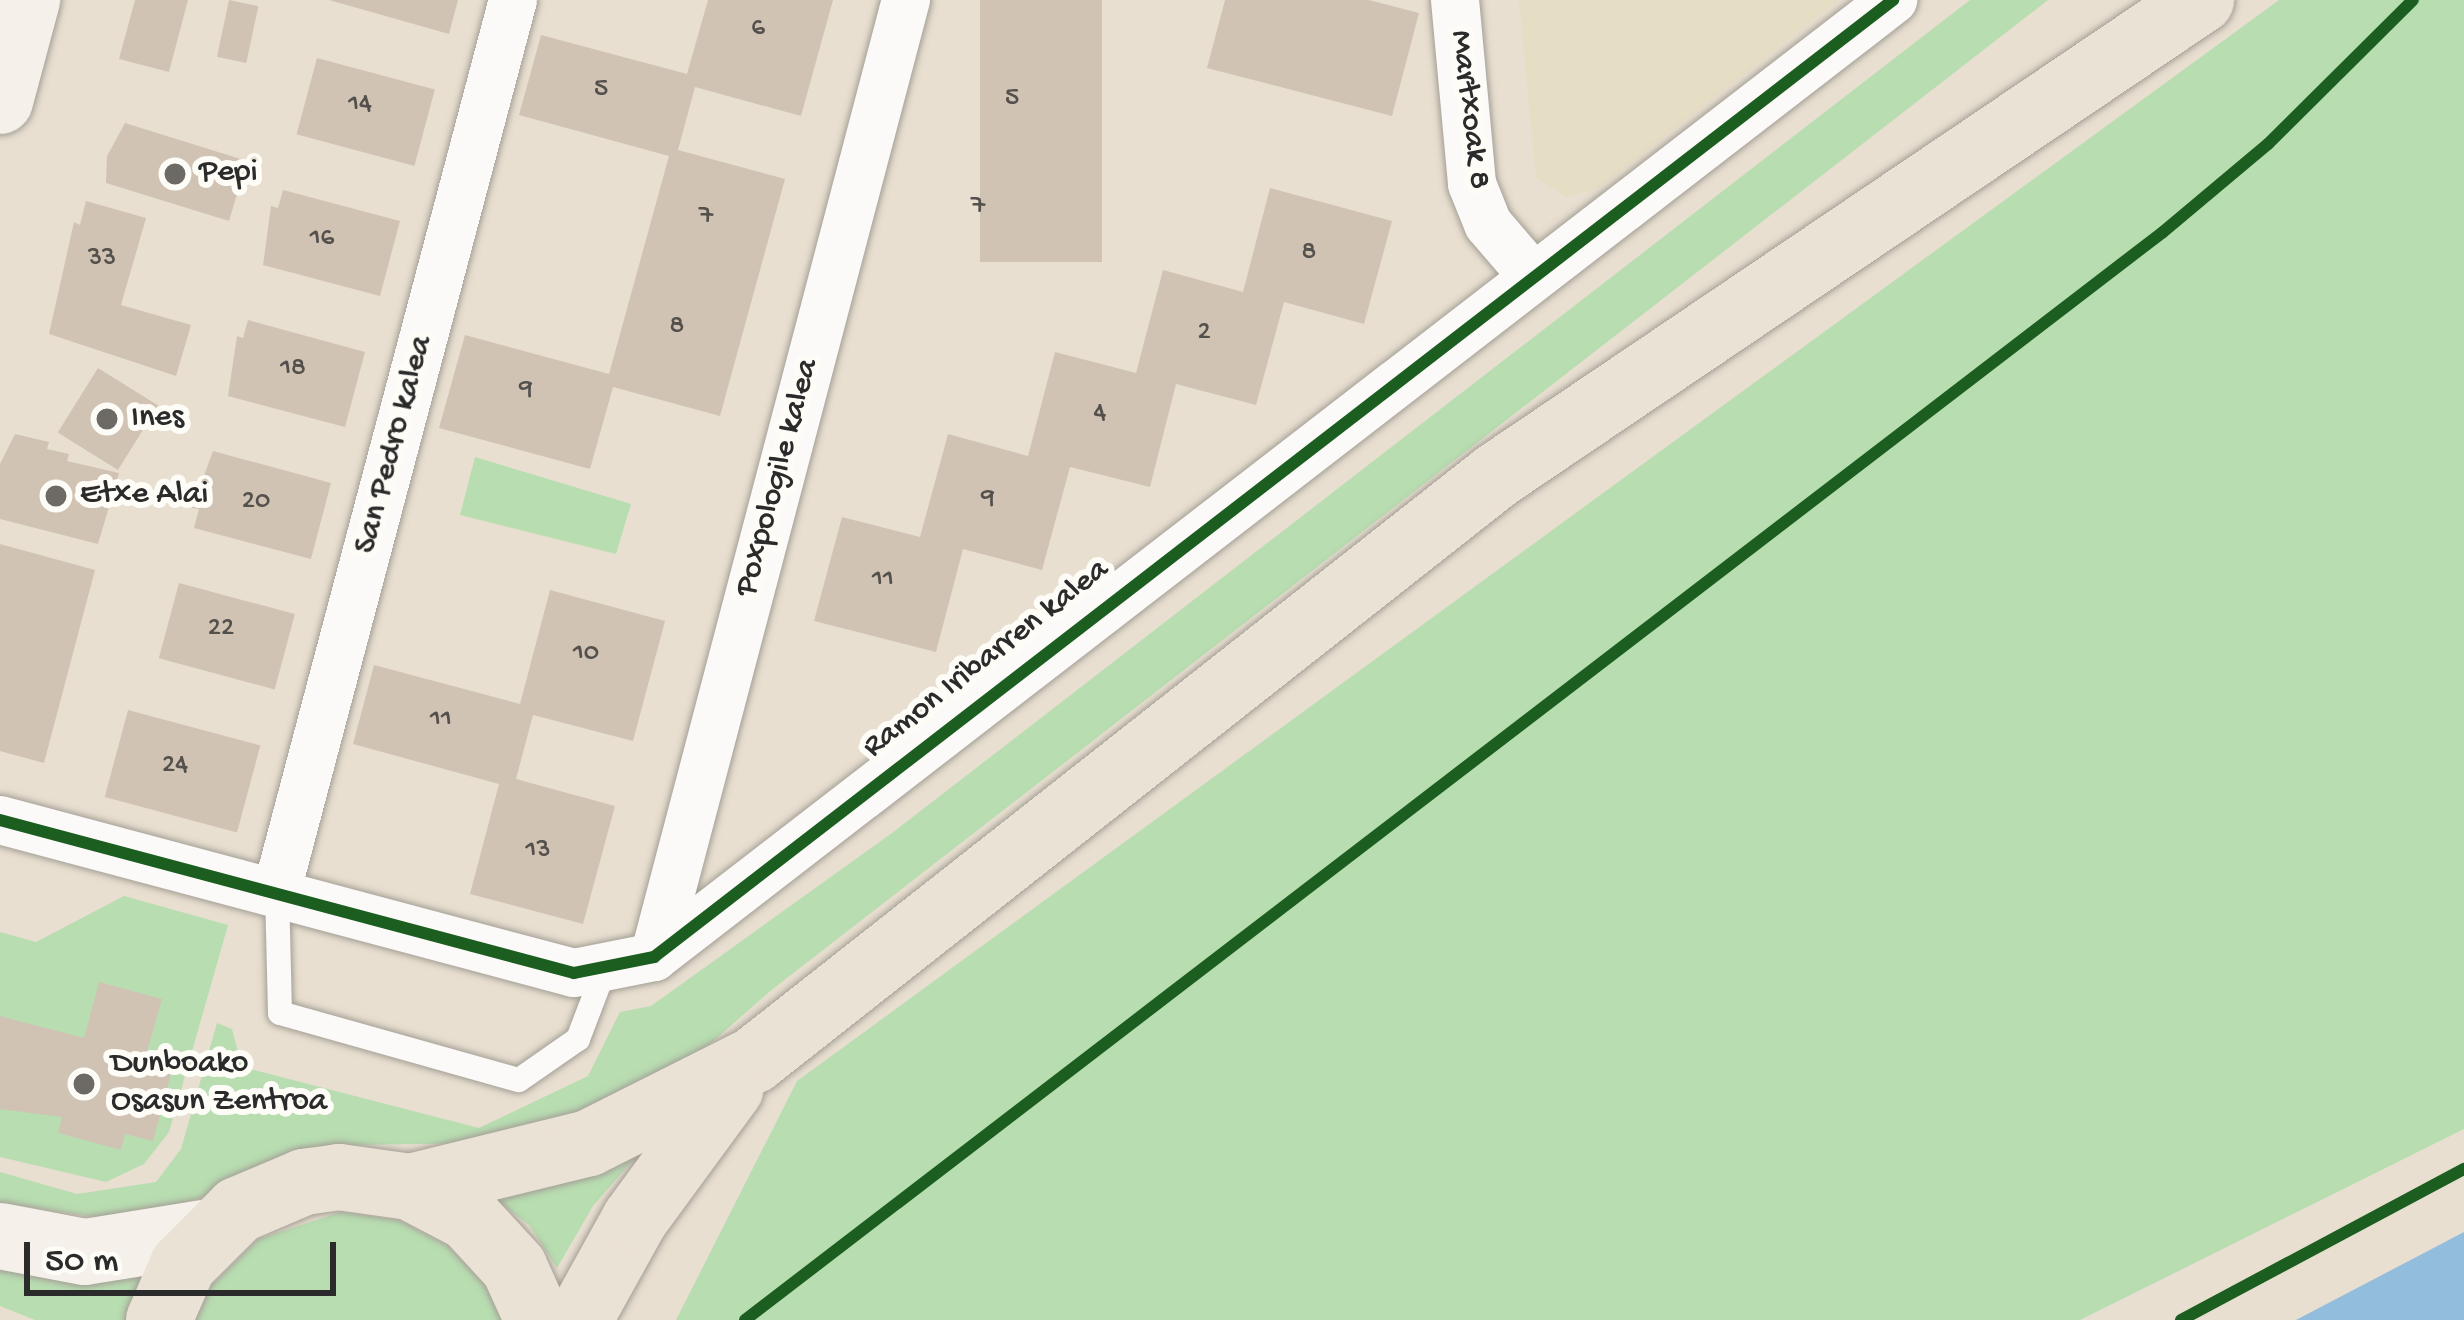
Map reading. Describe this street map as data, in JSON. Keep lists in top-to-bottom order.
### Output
{
  "streets": {
    "street": [
      "Martxoak 8",
      "San Pedro kalea",
      "Poxpologile kalea",
      "Ramon Iribarren kalea"
    ]
  },
  "crossings": [
    ["Martxoak 8", "Ramon Iribarren kalea"],
    ["San Pedro kalea", "Ramon Iribarren kalea"],
    ["Poxpologile kalea", "Ramon Iribarren kalea"]
  ],
  "places": [
    "Pepi",
    "Ines",
    "Etxe Alai",
    "Dunboako Osasun Zentroa"
  ],
  "house_numbers": [
    "6",
    "5",
    "5",
    "14",
    "7",
    "7",
    "16",
    "8",
    "33",
    "8",
    "2",
    "18",
    "9",
    "4",
    "9",
    "20",
    "11",
    "22",
    "10",
    "11",
    "24",
    "13"
  ],
  "scale_bar": "50 m"
}
